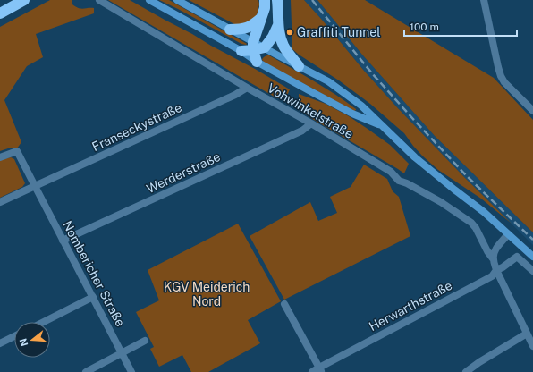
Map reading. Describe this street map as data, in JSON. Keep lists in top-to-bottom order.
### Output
{
  "streets": {
    "main road": ["Vohwinkelstraße"],
    "street": [
      "Franseckystraße",
      "Werderstraße",
      "Nombericher Straße",
      "Herwarthstraße"
    ]
  },
  "crossings": [
    ["Vohwinkelstraße", "Franseckystraße"],
    ["Vohwinkelstraße", "Werderstraße"],
    ["Vohwinkelstraße", "Herwarthstraße"],
    ["Franseckystraße", "Nombericher Straße"],
    ["Werderstraße", "Nombericher Straße"]
  ],
  "parks": ["KGV Meiderich Nord"],
  "places": ["Graffiti Tunnel"],
  "scale_bar": "100 m",
  "north": "left"
}
